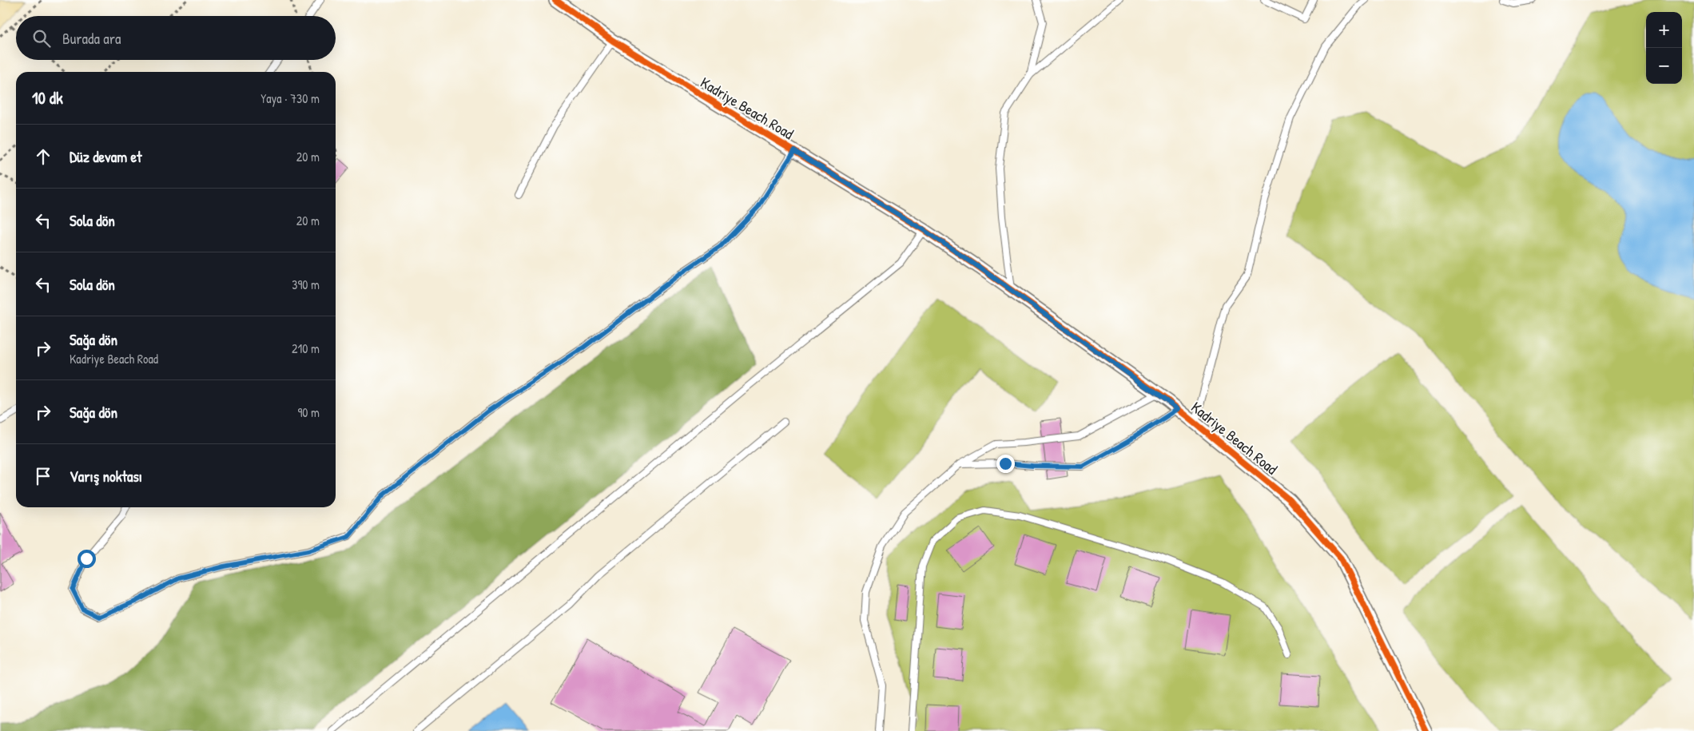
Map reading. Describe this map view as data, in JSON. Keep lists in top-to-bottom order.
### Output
{
  "streets": {
    "street": ["Kadriye Beach Road"]
  },
  "page": {
    "map_buttons": ["+", "−"],
    "search": "Burada ara",
    "heading": ["10 dk", "Yaya · 730 m"],
    "list": [
      ["Düz devam et", "20 m"],
      ["Sola dön", "20 m"],
      ["Sola dön", "390 m"],
      ["Sağa dön", "Kadriye Beach Road", "210 m"],
      ["Sağa dön", "90 m"],
      "Varış noktası"
    ]
  }
}
